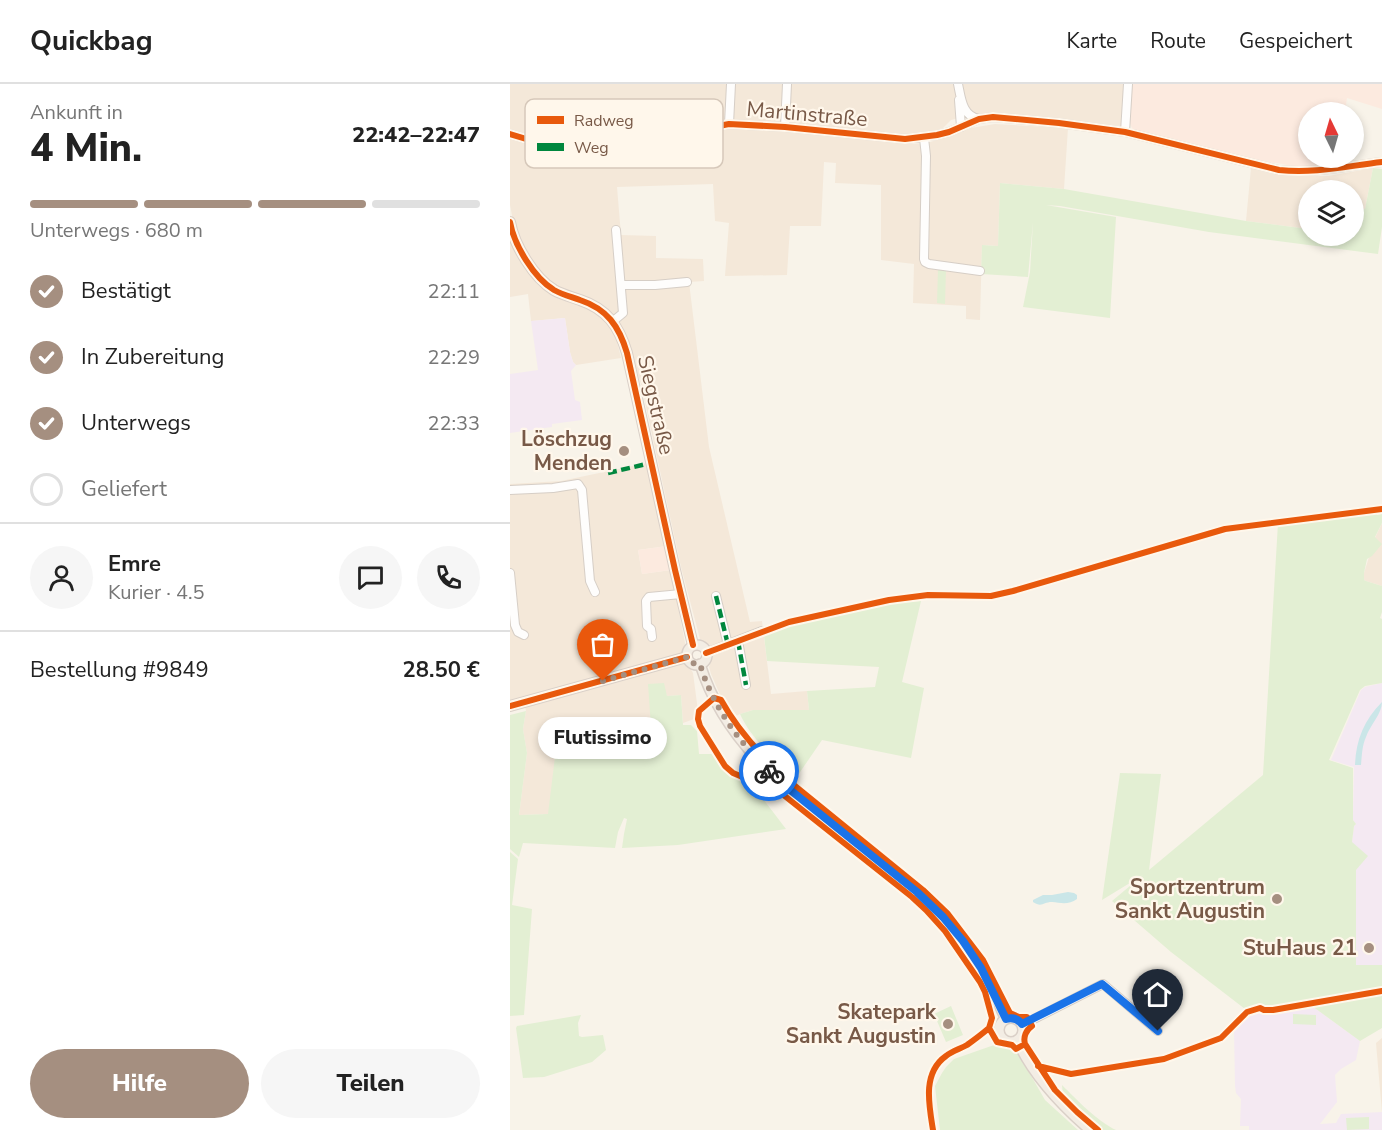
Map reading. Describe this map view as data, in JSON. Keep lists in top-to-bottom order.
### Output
{
  "streets": {
    "main road": ["Siegstraße"],
    "street": ["Martinstraße"]
  },
  "places": [
    "Löschzug Menden",
    "Flutissimo",
    "Sportzentrum Sankt Augustin",
    "StuHaus 21",
    "Skatepark Sankt Augustin"
  ],
  "legend": ["Radweg", "Weg"],
  "north": "top",
  "page": {
    "header": "Quickbag",
    "nav": ["Karte", "Route", "Gespeichert"],
    "heading": ["4 Min.", "Ankunft in", "22:42–22:47"],
    "panel": [
      "Emre",
      "Kurier · 4.5",
      "Bestellung #9849",
      "28.50 €"
    ],
    "bar": "Unterwegs · 680 m",
    "list": [
      ["Bestätigt", "22:11"],
      ["In Zubereitung", "22:29"],
      ["Unterwegs", "22:33"],
      "Geliefert"
    ],
    "bubble": "Flutissimo",
    "buttons": ["Hilfe", "Teilen"]
  }
}
